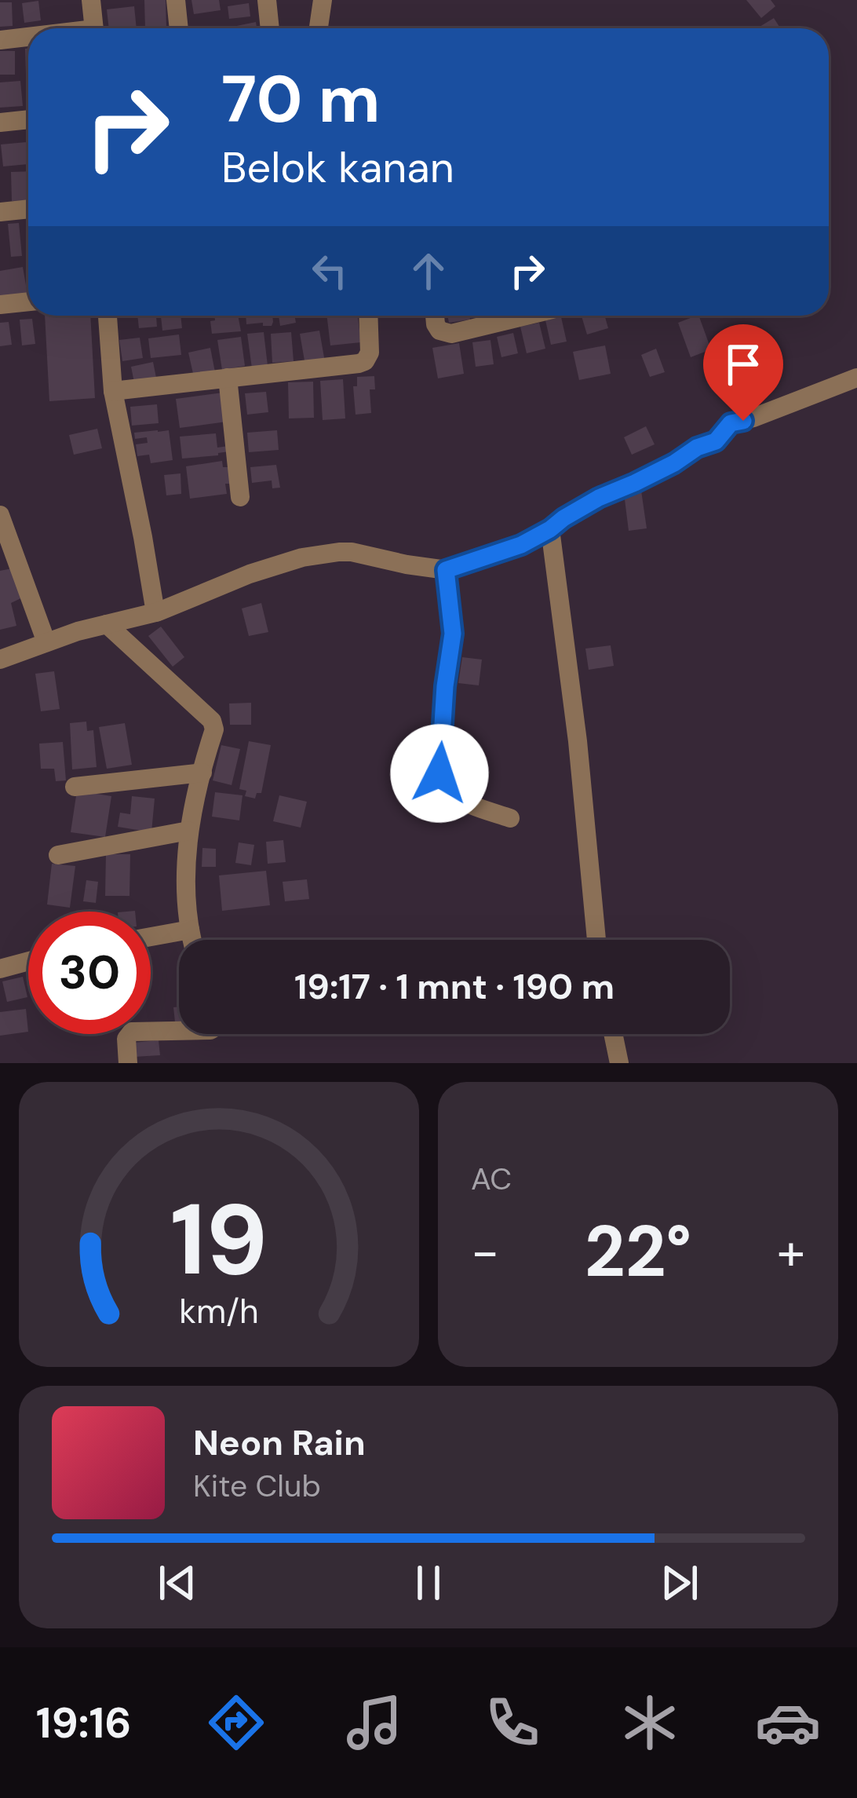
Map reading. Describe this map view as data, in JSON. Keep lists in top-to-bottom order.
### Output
{
  "page": {
    "turn": ["70 m", "Belok kanan"],
    "limit": "30",
    "trip": "19:17 · 1 mnt · 190 m",
    "tile": "AC",
    "heat": ["−", "22°", "+"],
    "song": ["Neon Rain", "Kite Club"],
    "tabs": "19:16",
    "gauge": ["19", "km/h"]
  }
}
